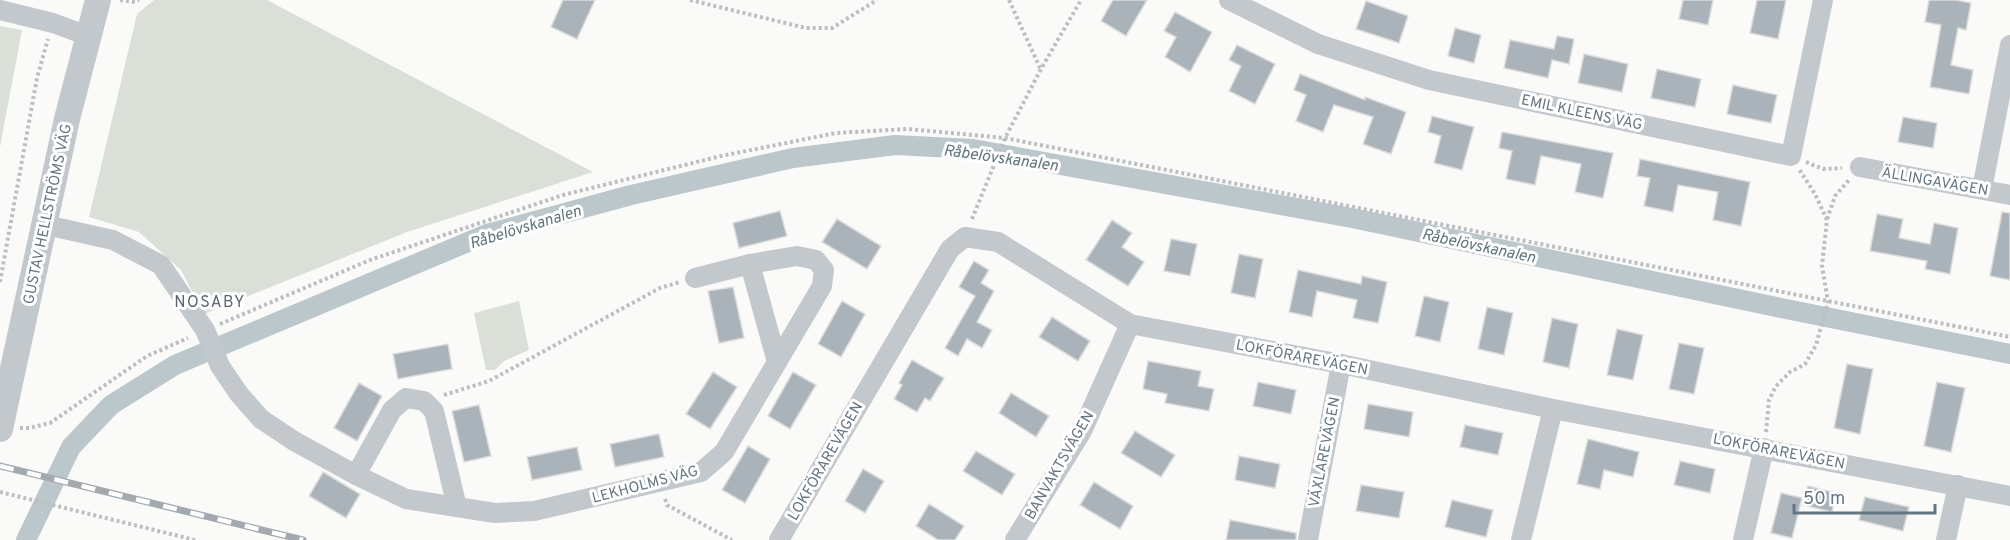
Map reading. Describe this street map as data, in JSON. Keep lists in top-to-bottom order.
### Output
{
  "streets": {
    "street": [
      "EMIL KLEENS VÄG",
      "ÄLLINGAVÄGEN",
      "GUSTAV HELLSTRÖMS VÄG",
      "LOKFÖRAREVÄGEN",
      "VÄXLAREVÄGEN",
      "BANVAKTSVÄGEN",
      "LEKHOLMS VÄG"
    ]
  },
  "crossings": [
    ["GUSTAV HELLSTRÖMS VÄG", "LEKHOLMS VÄG"],
    ["LOKFÖRAREVÄGEN", "VÄXLAREVÄGEN"],
    ["LOKFÖRAREVÄGEN", "BANVAKTSVÄGEN"]
  ],
  "districts": ["NOSABY"],
  "water": ["Råbelövskanalen"],
  "scale_bar": "50 m"
}
